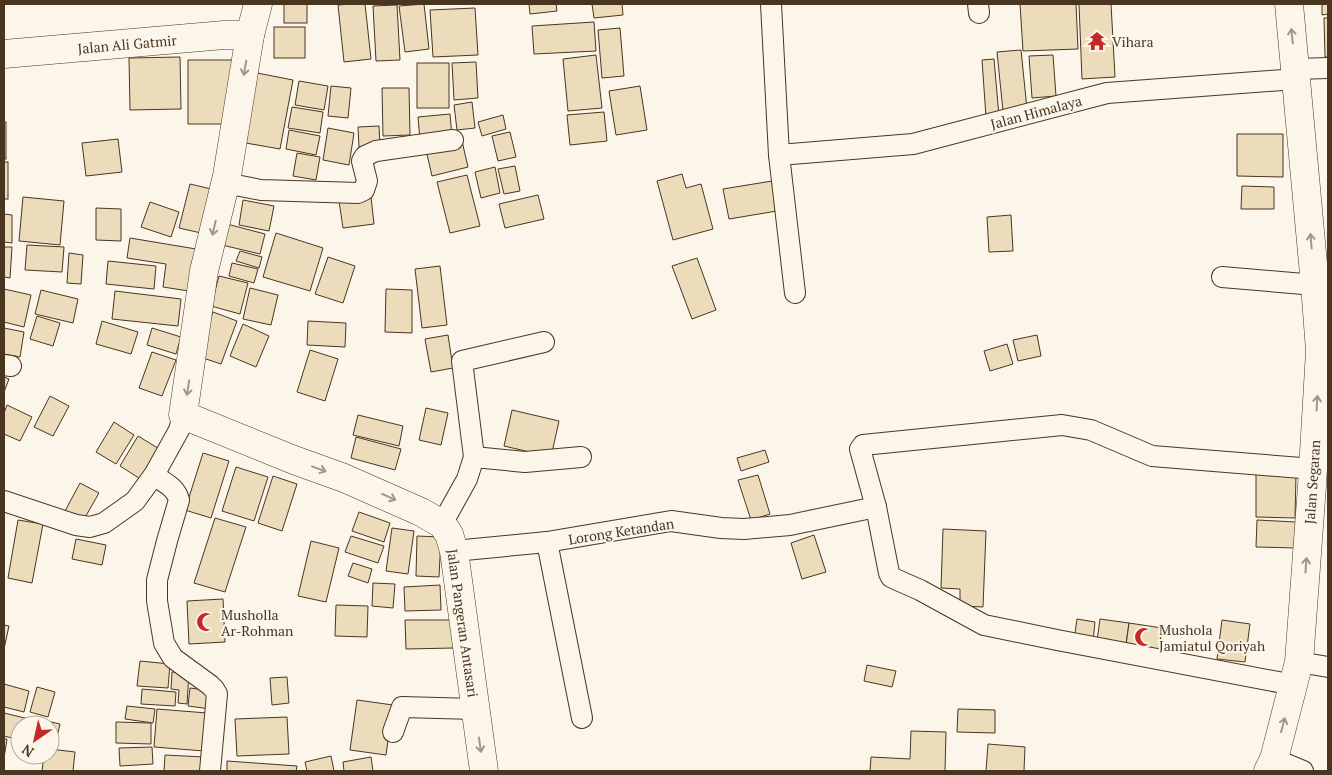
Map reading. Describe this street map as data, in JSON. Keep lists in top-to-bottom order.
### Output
{
  "streets": {
    "street": [
      "Jalan Ali Gatmir",
      "Jalan Himalaya",
      "Jalan Segaran",
      "Lorong Ketandan",
      "Jalan Pangeran Antasari"
    ]
  },
  "crossings": [
    ["Jalan Himalaya", "Jalan Segaran"],
    ["Lorong Ketandan", "Jalan Pangeran Antasari"]
  ],
  "one_way": ["Jalan Segaran"],
  "places": {
    "temple": ["Vihara"],
    "mosque": ["Musholla Ar-Rohman", "Mushola Jamiatul Qoriyah"]
  },
  "north": "bottom left"
}
